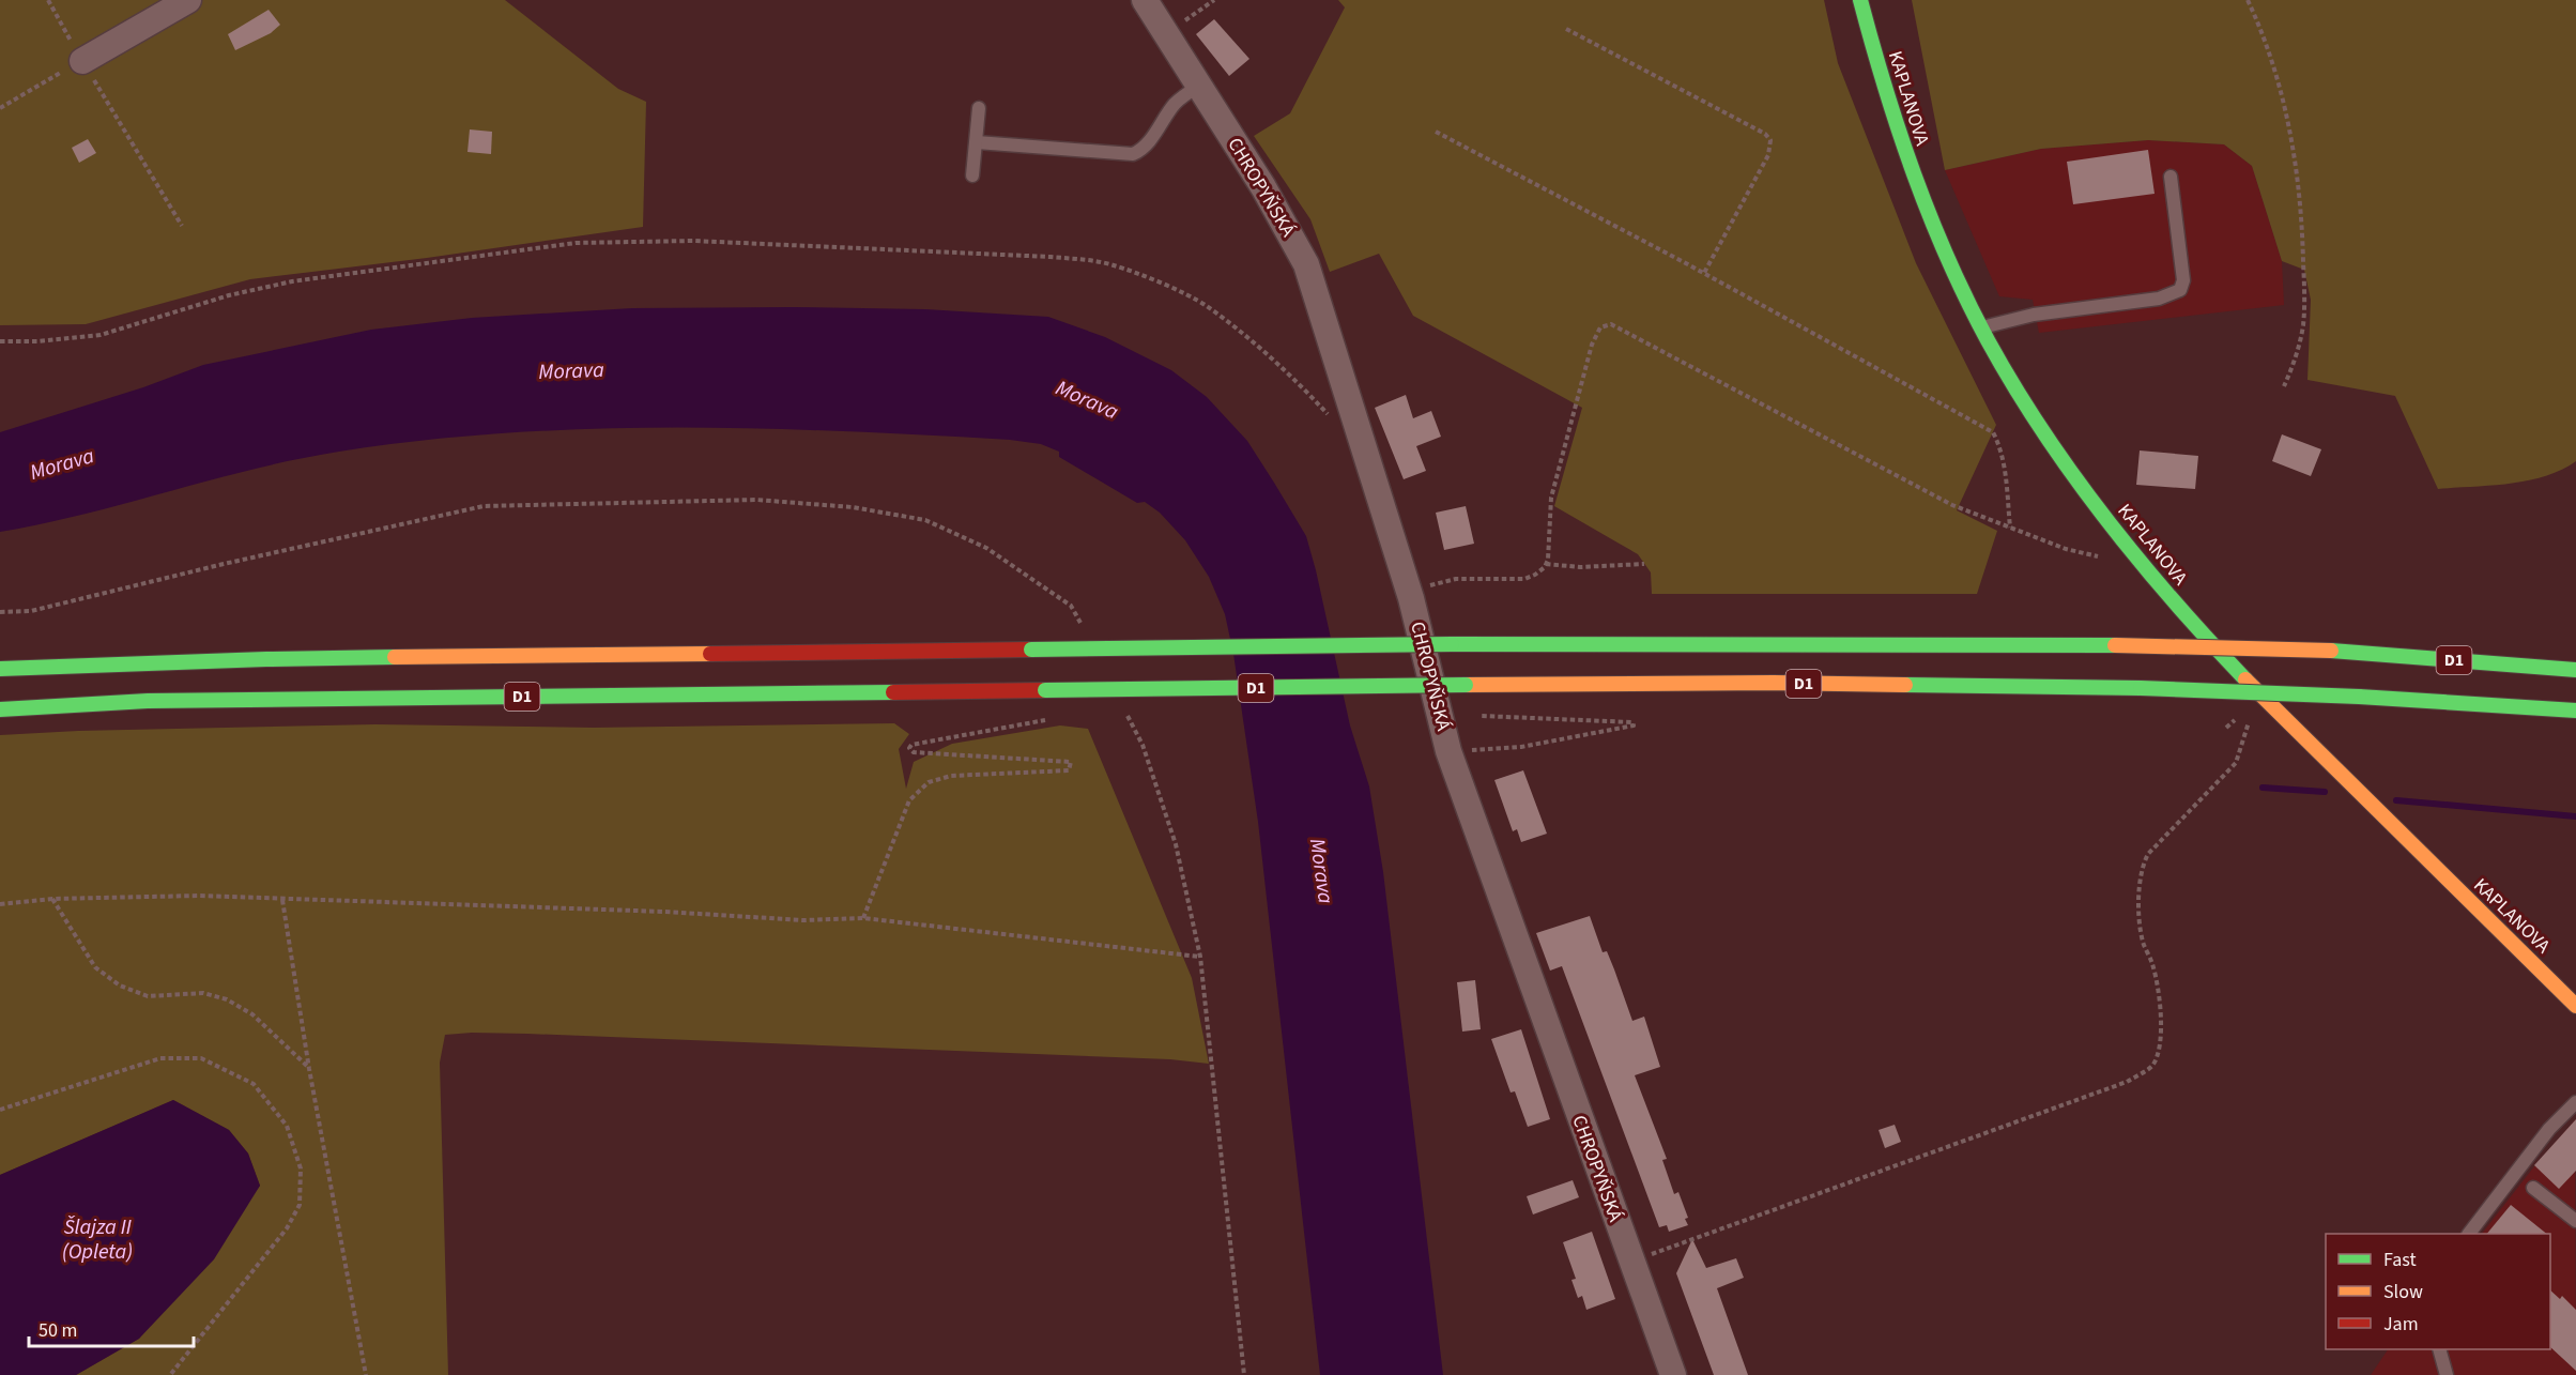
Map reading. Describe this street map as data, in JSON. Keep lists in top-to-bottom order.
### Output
{
  "streets": {
    "main road": ["KAPLANOVA", "D1"],
    "street": ["CHROPYŇSKÁ"]
  },
  "water": ["Morava", "Šlajza II (Opleta)"],
  "legend": ["Fast", "Slow", "Jam"],
  "scale_bar": "50 m"
}
